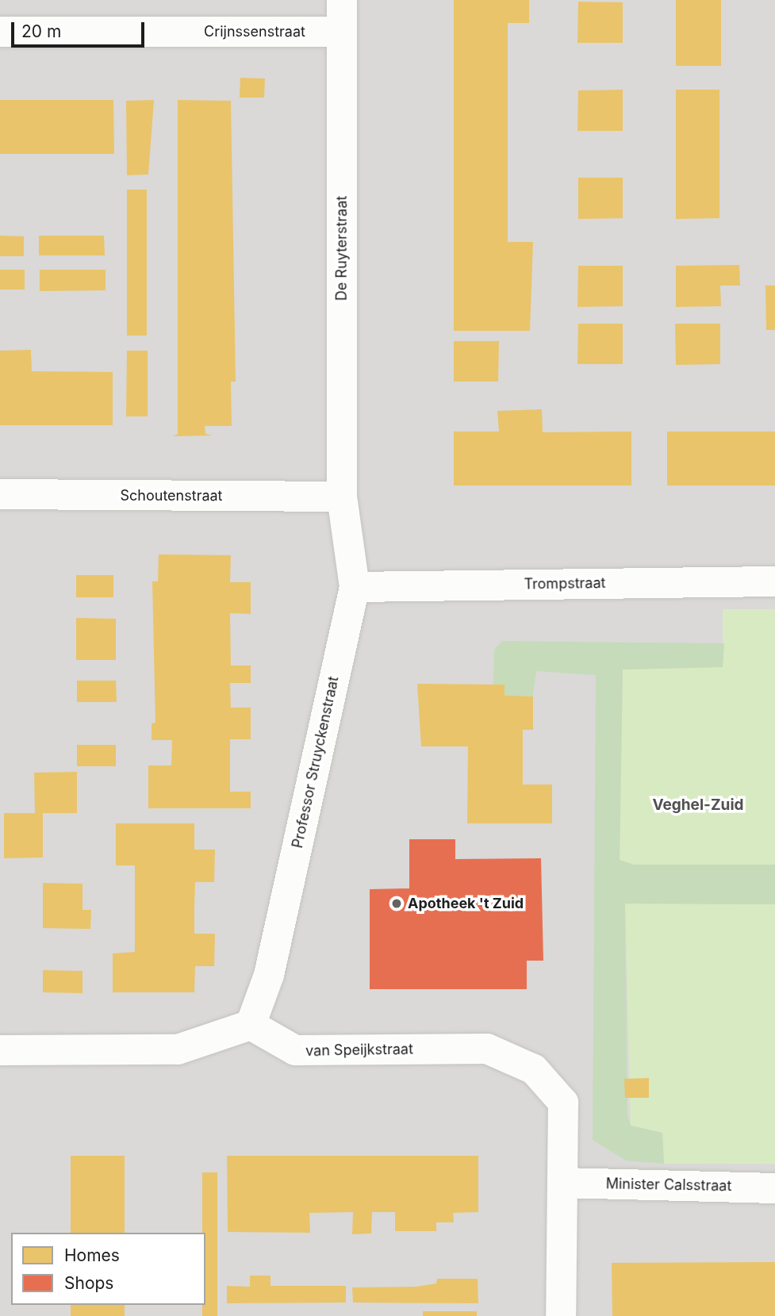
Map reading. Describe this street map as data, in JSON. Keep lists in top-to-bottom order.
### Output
{
  "streets": {
    "street": [
      "Crijnssenstraat",
      "De Ruyterstraat",
      "Schoutenstraat",
      "Trompstraat",
      "Professor Struyckenstraat",
      "van Speijkstraat",
      "Minister Calsstraat"
    ]
  },
  "crossings": [
    ["Crijnssenstraat", "De Ruyterstraat"],
    ["De Ruyterstraat", "Schoutenstraat"],
    ["De Ruyterstraat", "Professor Struyckenstraat"],
    ["Schoutenstraat", "Professor Struyckenstraat"],
    ["Trompstraat", "Professor Struyckenstraat"],
    ["Professor Struyckenstraat", "van Speijkstraat"],
    ["van Speijkstraat", "Minister Calsstraat"]
  ],
  "districts": ["Veghel-Zuid"],
  "places": ["Apotheek 't Zuid"],
  "legend": ["Homes", "Shops"],
  "scale_bar": "20 m"
}
